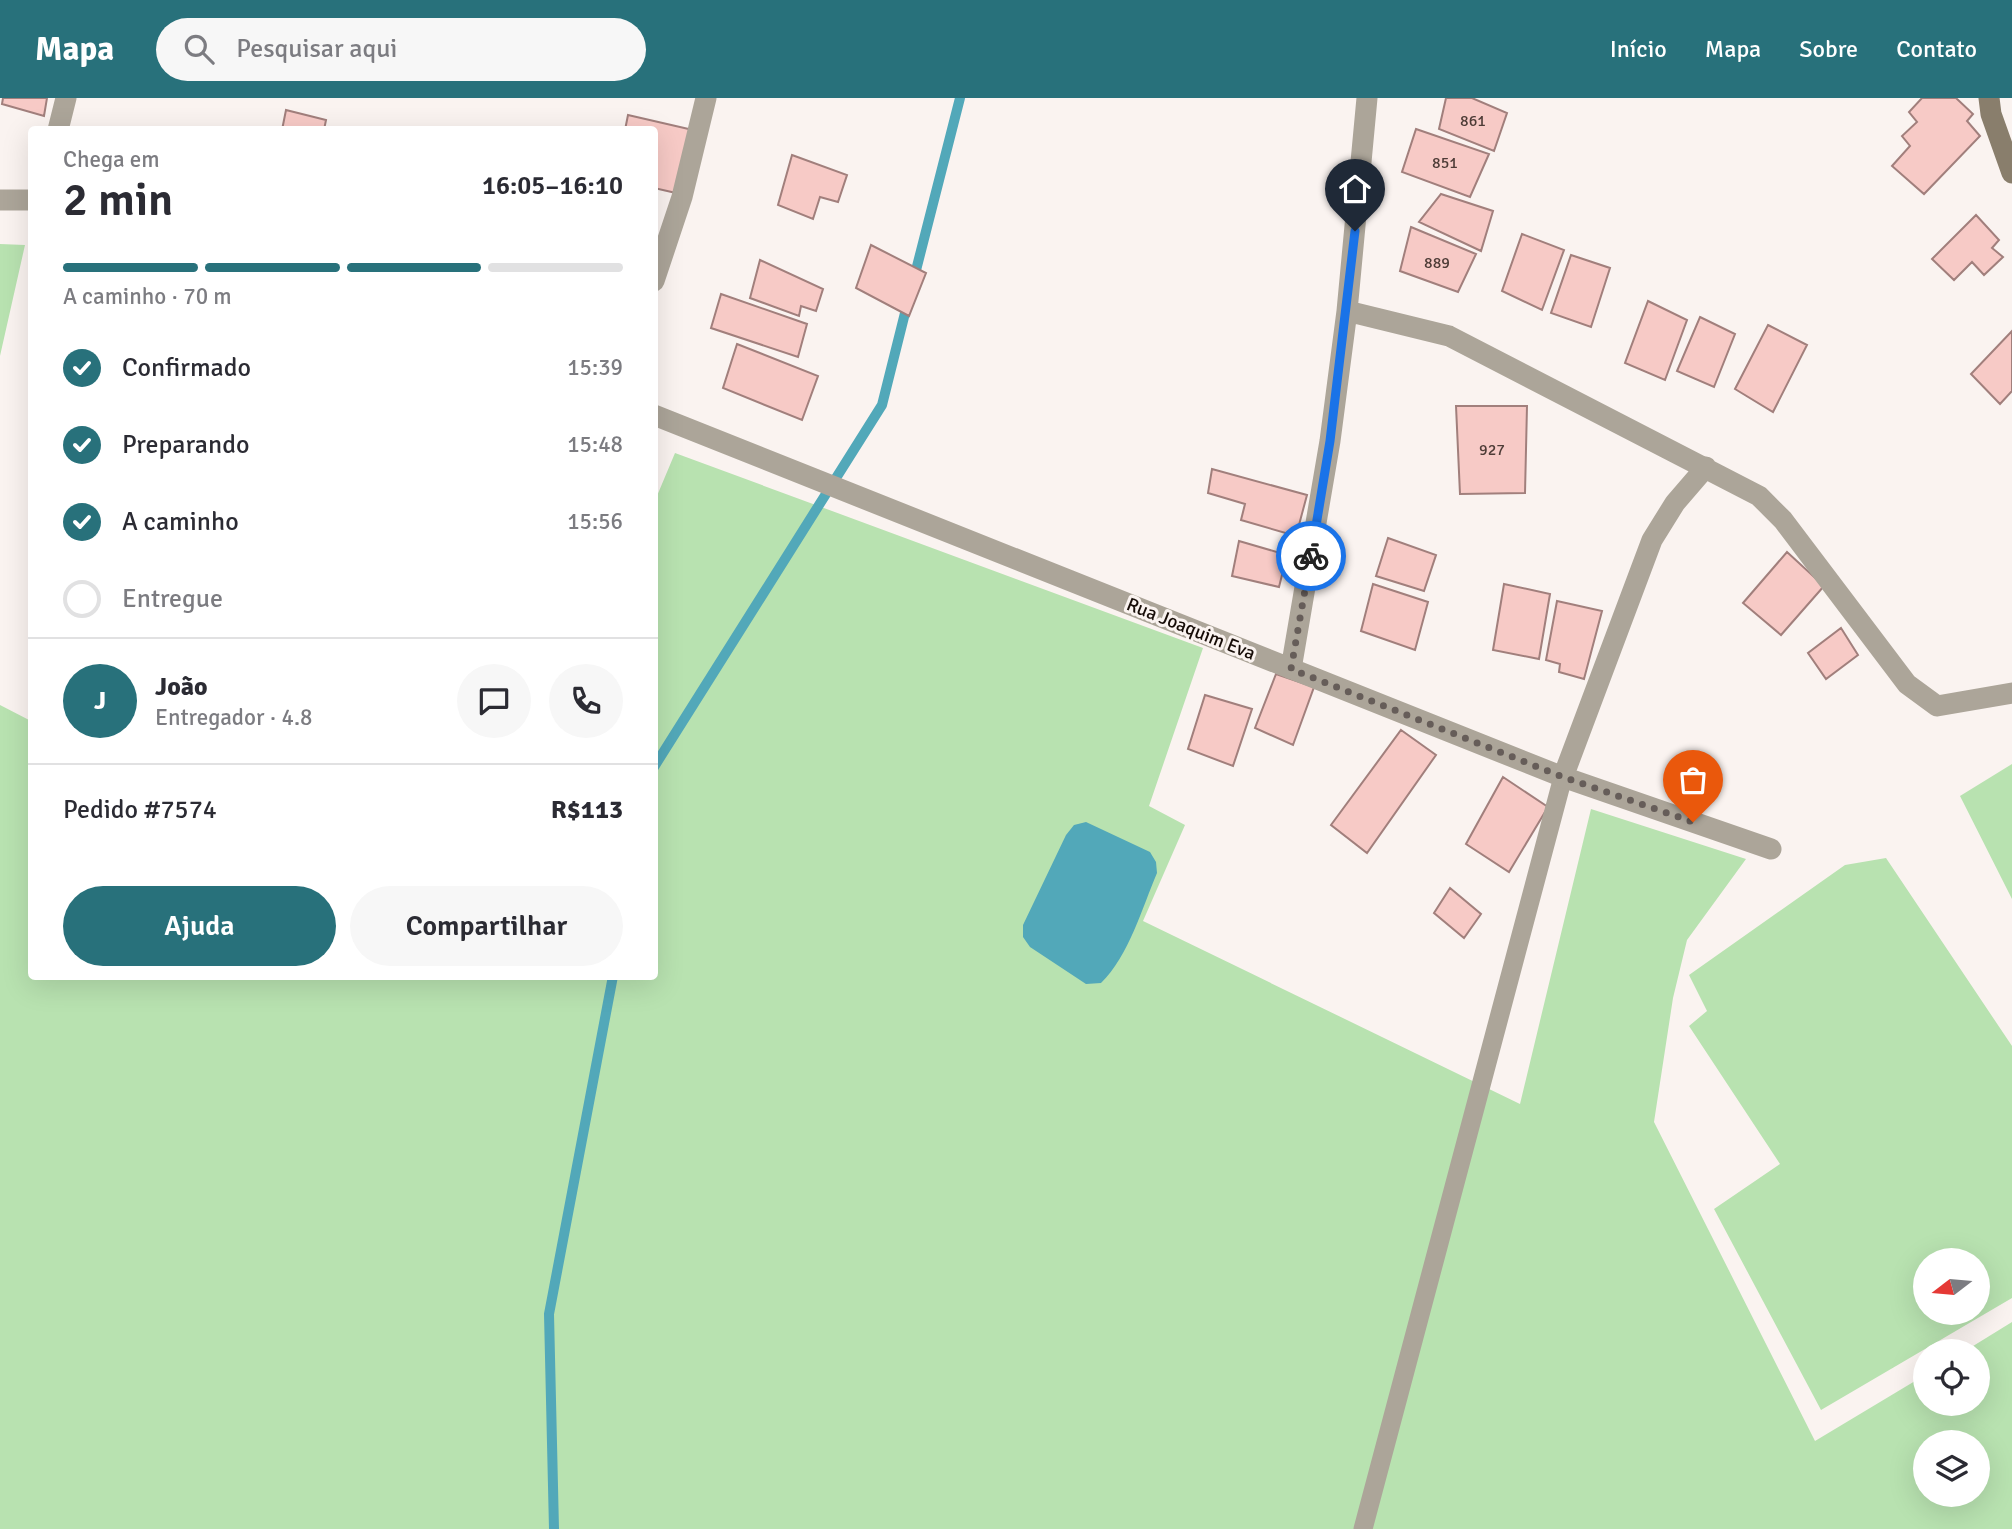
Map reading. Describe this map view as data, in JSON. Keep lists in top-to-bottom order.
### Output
{
  "streets": {
    "street": ["Rua Joaquim Eva"]
  },
  "house_numbers": [
    "861",
    "851",
    "889",
    "927"
  ],
  "north": "left",
  "page": {
    "header": "Mapa",
    "search": "Pesquisar aqui",
    "nav": [
      "Início",
      "Mapa",
      "Sobre",
      "Contato"
    ],
    "heading": ["2 min", "Chega em", "16:05–16:10"],
    "panel": [
      "João",
      "Entregador · 4.8",
      "Pedido #7574",
      "R$113"
    ],
    "bar": "A caminho · 70 m",
    "list": [
      ["Confirmado", "15:39"],
      ["Preparando", "15:48"],
      ["A caminho", "15:56"],
      "Entregue"
    ],
    "round": "J",
    "buttons": ["Ajuda", "Compartilhar"]
  }
}
